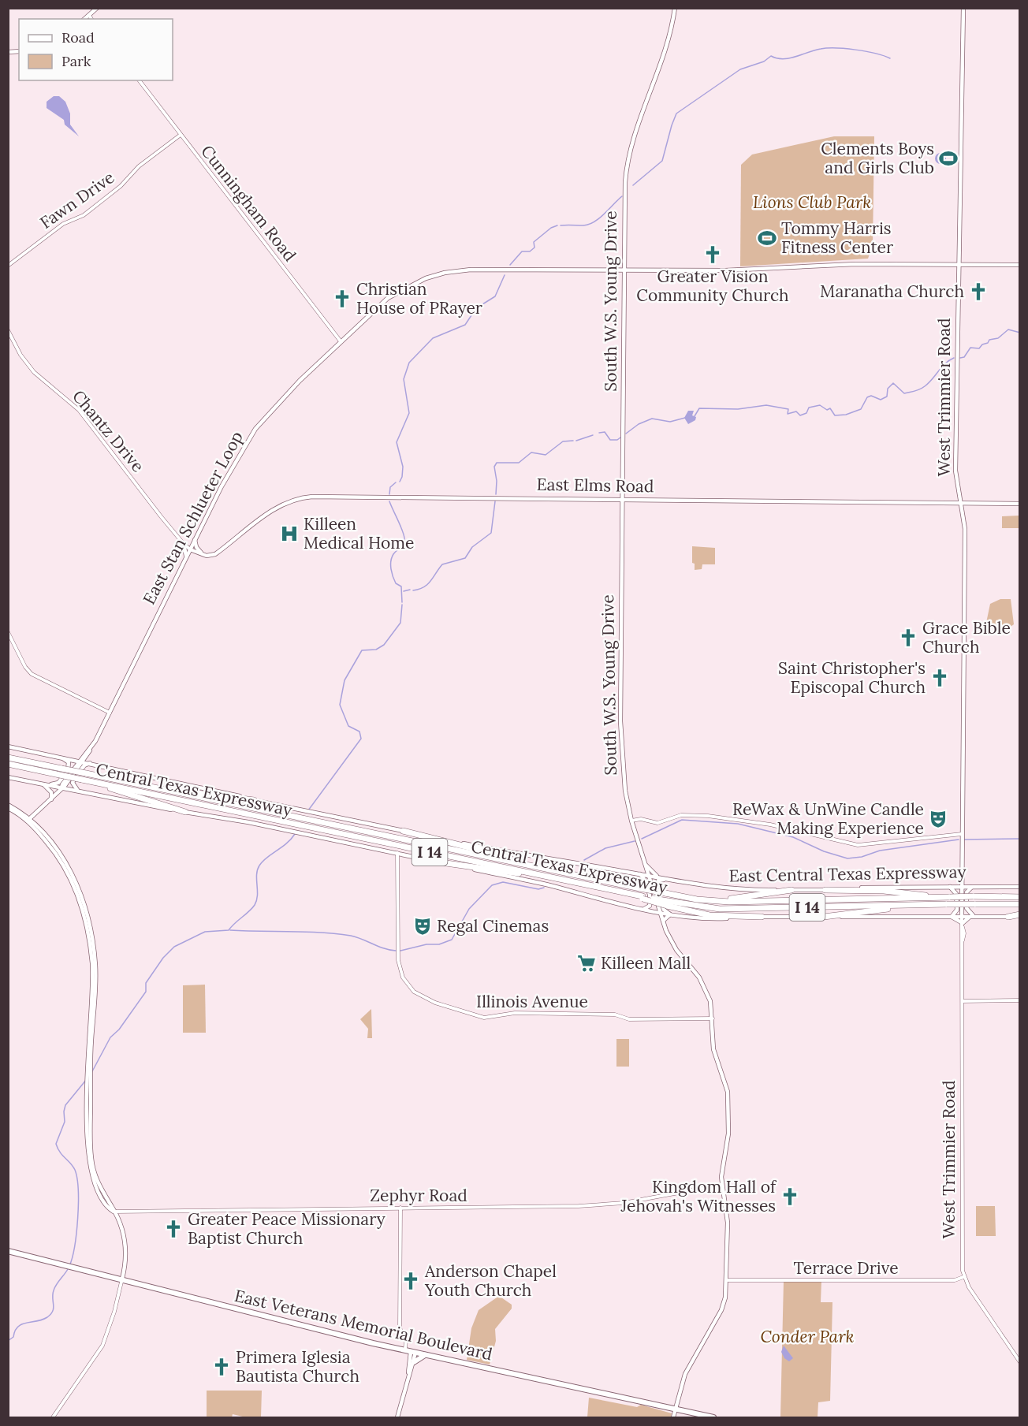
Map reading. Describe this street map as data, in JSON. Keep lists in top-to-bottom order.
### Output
{
  "streets": {
    "highway": ["Central Texas Expressway", "I 14"],
    "main road": [
      "South W.S. Young Drive",
      "West Trimmier Road",
      "East Elms Road",
      "East Stan Schlueter Loop",
      "East Central Texas Expressway",
      "East Veterans Memorial Boulevard"
    ],
    "street": [
      "Fawn Drive",
      "Cunningham Road",
      "Chantz Drive",
      "Illinois Avenue",
      "Zephyr Road",
      "Terrace Drive"
    ]
  },
  "crossings": [
    ["Fawn Drive", "Cunningham Road"],
    ["Cunningham Road", "East Stan Schlueter Loop"],
    ["South W.S. Young Drive", "East Elms Road"],
    ["South W.S. Young Drive", "East Stan Schlueter Loop"],
    ["South W.S. Young Drive", "East Central Texas Expressway"],
    ["South W.S. Young Drive", "Illinois Avenue"],
    ["South W.S. Young Drive", "Zephyr Road"],
    ["South W.S. Young Drive", "Terrace Drive"],
    ["South W.S. Young Drive", "East Veterans Memorial Boulevard"],
    ["West Trimmier Road", "East Elms Road"],
    ["West Trimmier Road", "East Stan Schlueter Loop"],
    ["West Trimmier Road", "East Central Texas Expressway"],
    ["West Trimmier Road", "Terrace Drive"],
    ["Chantz Drive", "East Stan Schlueter Loop"],
    ["East Elms Road", "East Stan Schlueter Loop"],
    ["East Stan Schlueter Loop", "East Central Texas Expressway"]
  ],
  "parks": ["Lions Club Park", "Conder Park"],
  "places": {
    "sports": ["Clements Boys and Girls Club", "Tommy Harris Fitness Center"],
    "church": [
      "Greater Vision Community Church",
      "Maranatha Church",
      "Christian House of PRayer",
      "Grace Bible Church",
      "Saint Christopher's Episcopal Church",
      "Kingdom Hall of Jehovah's Witnesses",
      "Greater Peace Missionary Baptist Church",
      "Anderson Chapel Youth Church",
      "Primera Iglesia Bautista Church"
    ],
    "hospital": ["Killeen Medical Home"],
    "theatre": ["ReWax & UnWine Candle Making Experience", "Regal Cinemas"],
    "supermarket": ["Killeen Mall"]
  },
  "legend": ["Road", "Park"]
}
